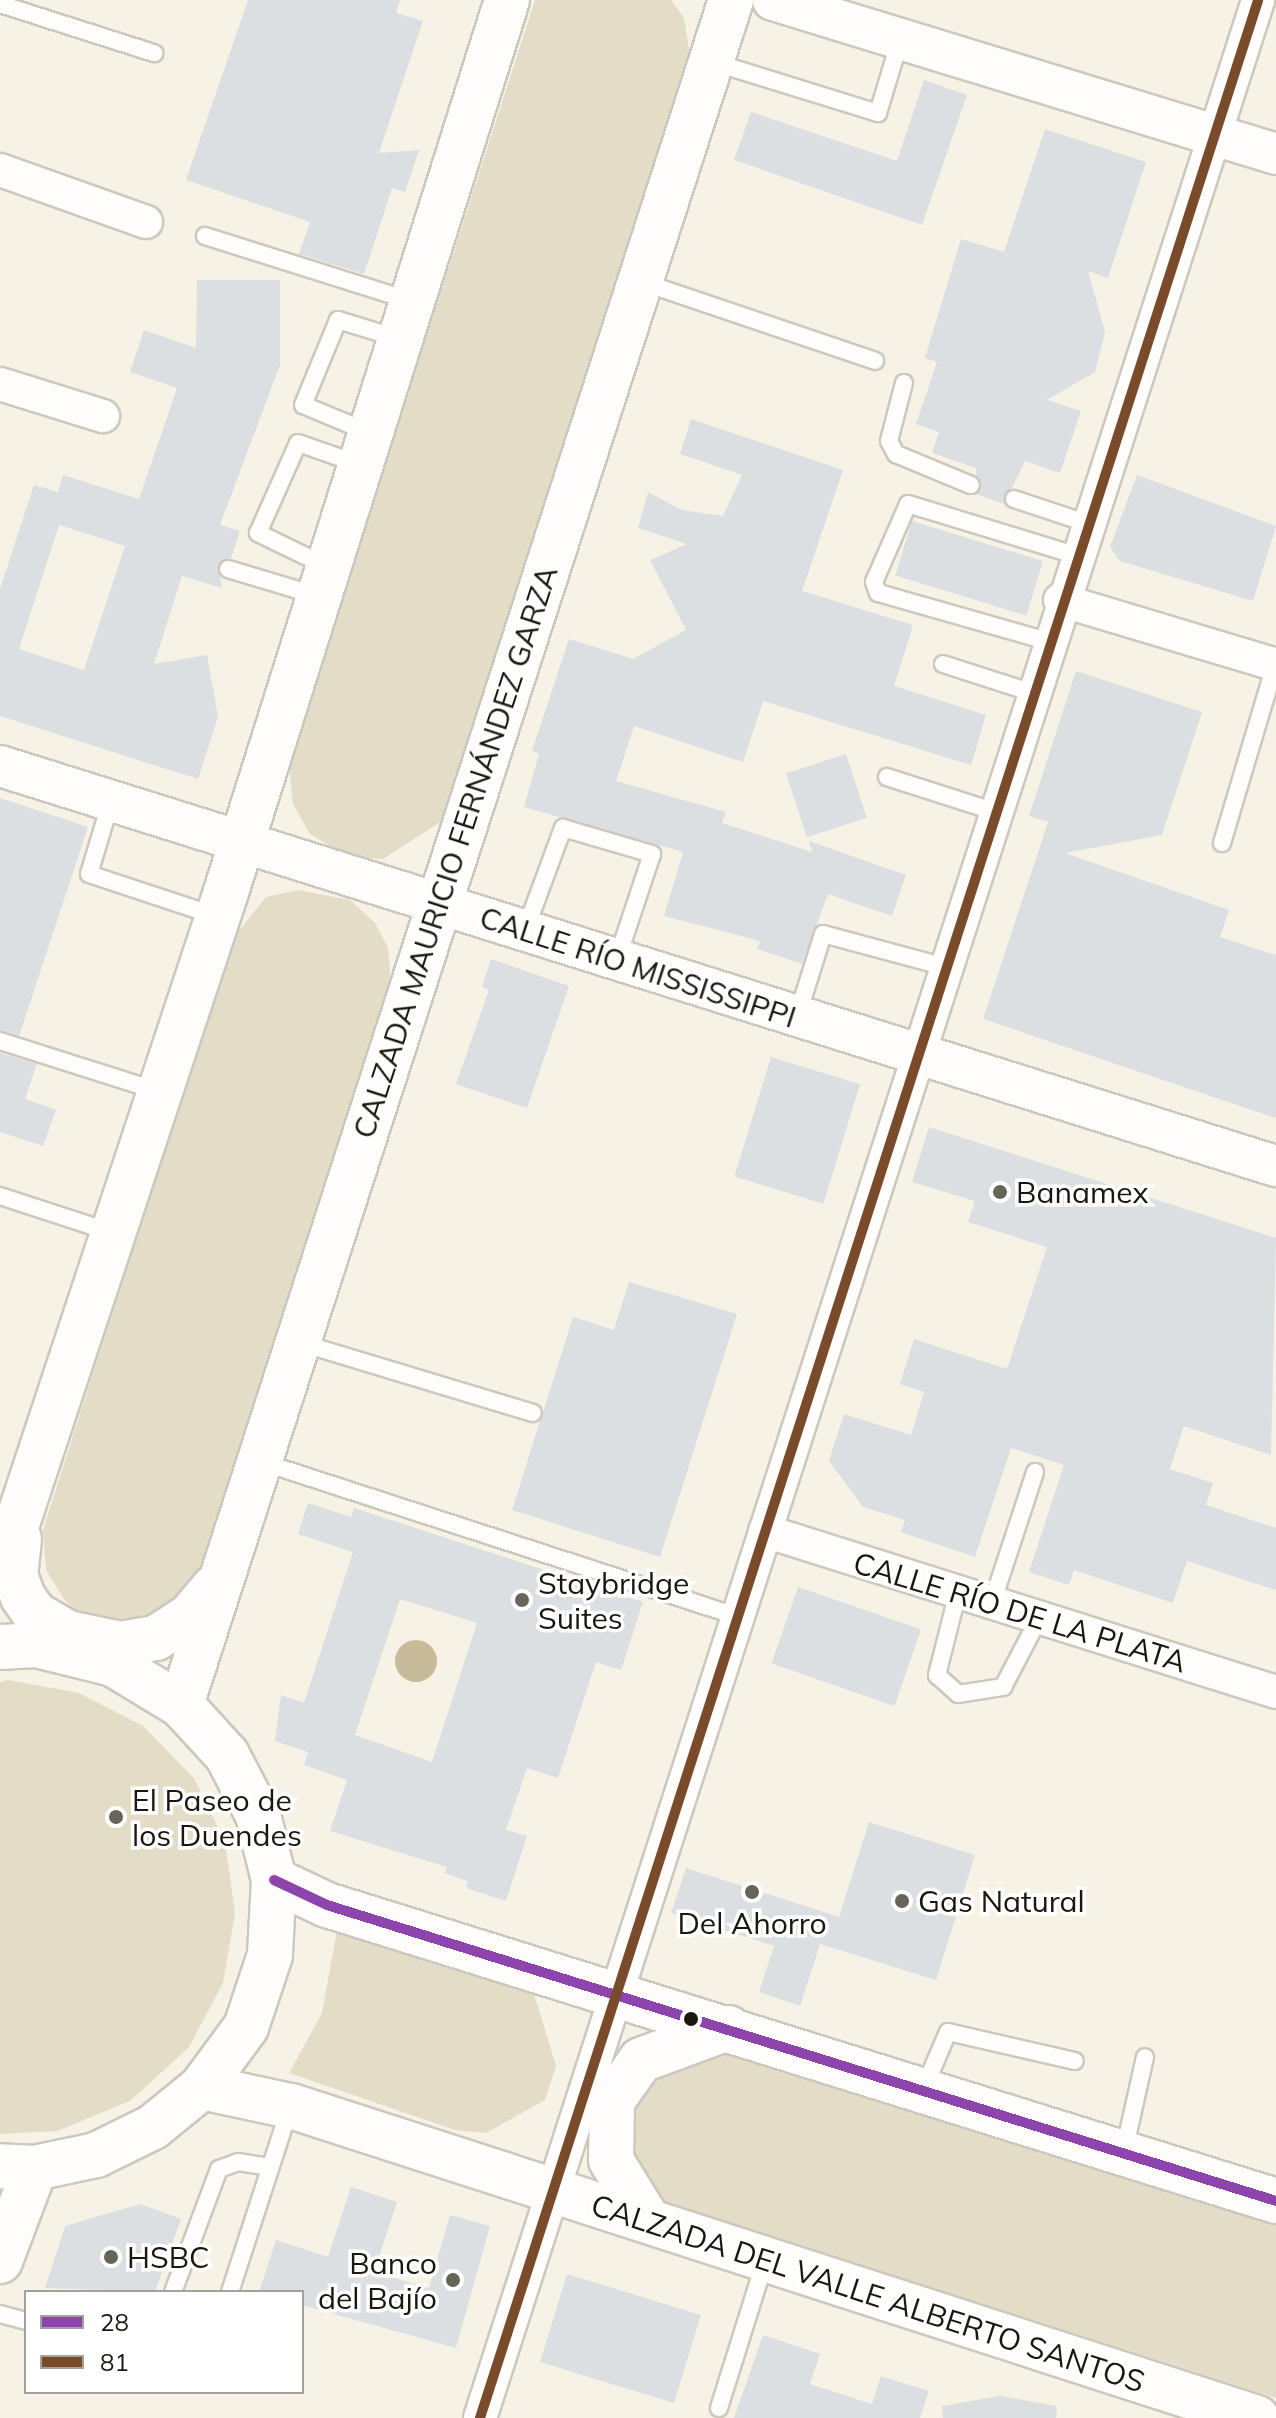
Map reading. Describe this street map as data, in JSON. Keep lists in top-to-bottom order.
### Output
{
  "streets": {
    "main road": ["CALZADA MAURICIO FERNÁNDEZ GARZA", "CALZADA DEL VALLE ALBERTO SANTOS"],
    "street": ["CALLE RÍO MISSISSIPPI", "CALLE RÍO DE LA PLATA"]
  },
  "crossings": [
    ["CALZADA MAURICIO FERNÁNDEZ GARZA", "CALLE RÍO MISSISSIPPI"]
  ],
  "places": [
    "Banamex",
    "Staybridge Suites",
    "El Paseo de los Duendes",
    "Del Ahorro",
    "Gas Natural",
    "HSBC",
    "Banco del Bajío"
  ],
  "lines": ["transit line 81", "transit line 28"],
  "legend": ["28", "81"]
}
